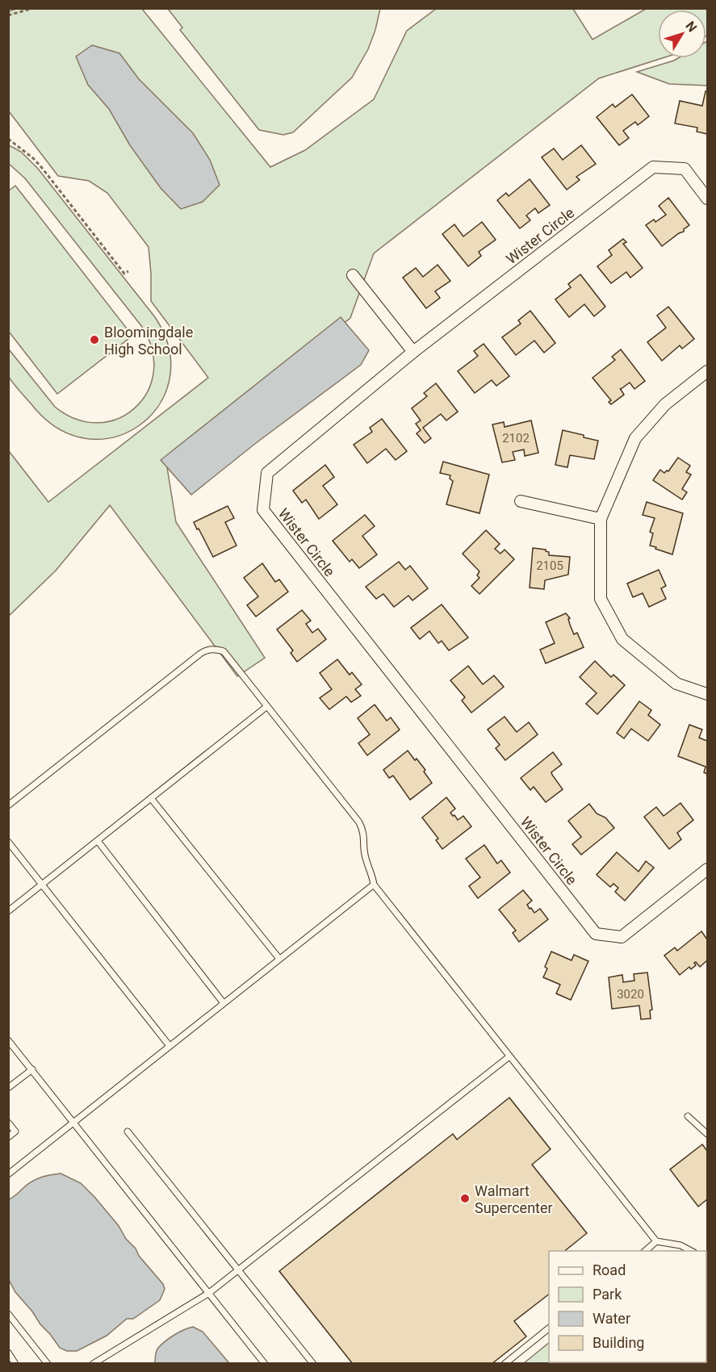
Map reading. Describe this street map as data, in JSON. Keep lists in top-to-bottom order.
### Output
{
  "streets": {
    "street": ["Wister Circle"]
  },
  "places": ["Bloomingdale High School", "Walmart Supercenter"],
  "house_numbers": ["2102", "2105", "3020"],
  "legend": [
    "Road",
    "Park",
    "Water",
    "Building"
  ],
  "north": "top right"
}
